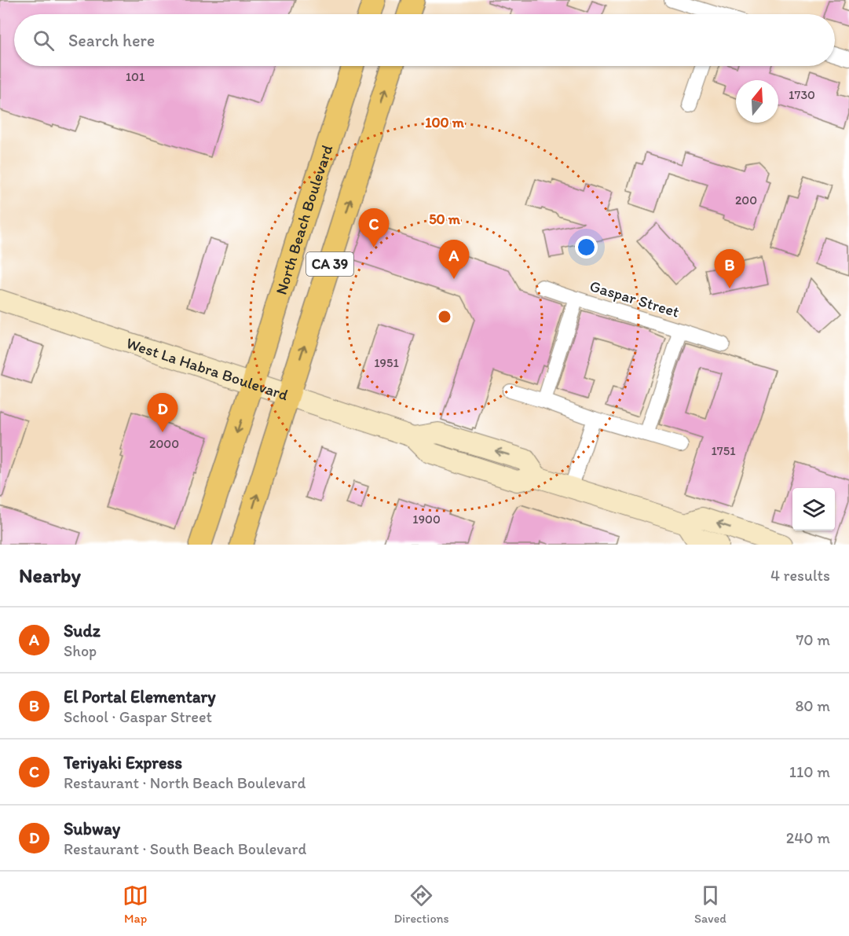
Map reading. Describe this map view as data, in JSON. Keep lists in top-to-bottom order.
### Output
{
  "streets": {
    "main road": ["North Beach Boulevard", "CA 39", "West La Habra Boulevard"],
    "street": ["Gaspar Street"]
  },
  "crossings": [
    ["North Beach Boulevard", "CA 39"],
    ["North Beach Boulevard", "West La Habra Boulevard"],
    ["CA 39", "West La Habra Boulevard"]
  ],
  "house_numbers": [
    "101",
    "1730",
    "200",
    "1951",
    "2000",
    "1751",
    "1900"
  ],
  "north": "top",
  "page": {
    "search": "Search here",
    "pins": [
      "C",
      "A",
      "B",
      "D"
    ],
    "heading": ["Nearby", "4 results"],
    "list": [
      {
        "mark": "A",
        "name": "Sudz",
        "note": "Shop",
        "value": "70 m"
      },
      {
        "mark": "B",
        "name": "El Portal Elementary",
        "note": "School · Gaspar Street",
        "value": "80 m"
      },
      {
        "mark": "C",
        "name": "Teriyaki Express",
        "note": "Restaurant · North Beach Boulevard",
        "value": "110 m"
      },
      {
        "mark": "D",
        "name": "Subway",
        "note": "Restaurant · South Beach Boulevard",
        "value": "240 m"
      }
    ],
    "nav": ["Map", "Directions", "Saved"]
  },
  "rings": ["100 m", "50 m"]
}
